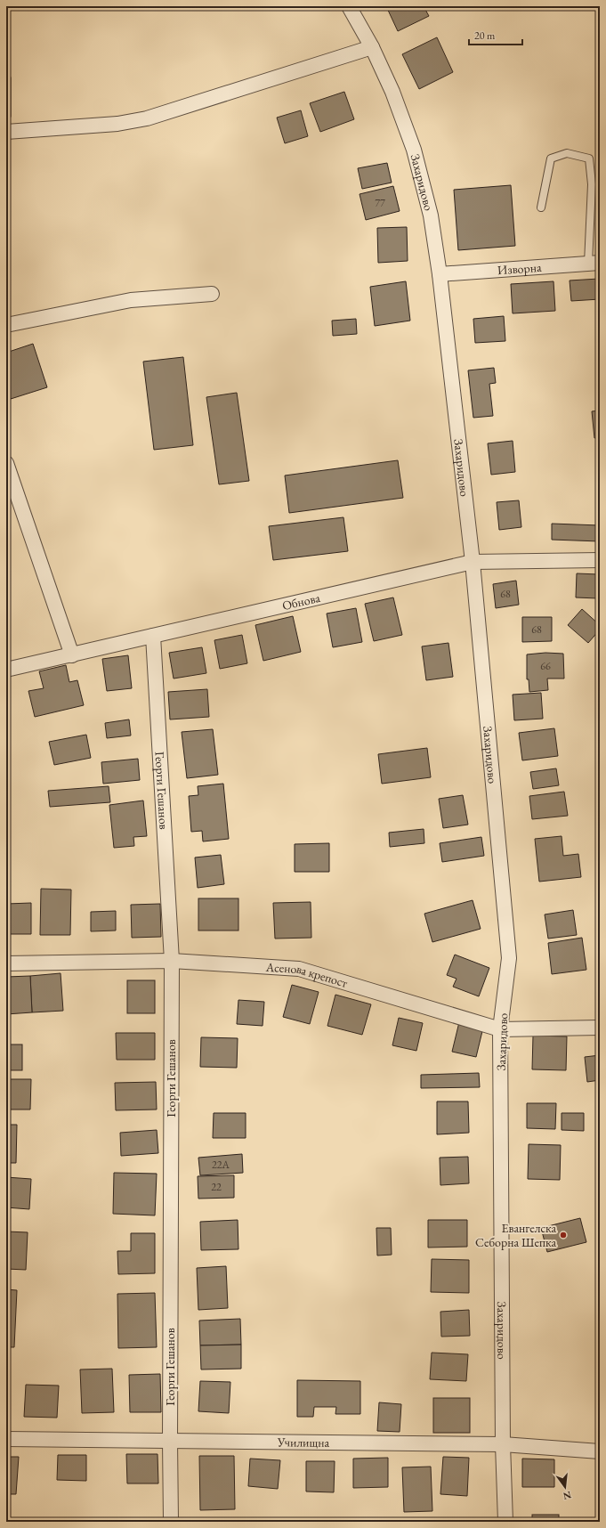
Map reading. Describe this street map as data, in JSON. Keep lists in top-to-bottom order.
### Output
{
  "streets": {
    "street": [
      "Захаридово",
      "Изворна",
      "Обнова",
      "Георги Гешанов",
      "Асенова крепост",
      "Училищна"
    ]
  },
  "crossings": [
    ["Захаридово", "Изворна"],
    ["Захаридово", "Обнова"],
    ["Захаридово", "Асенова крепост"],
    ["Захаридово", "Училищна"],
    ["Обнова", "Георги Гешанов"],
    ["Георги Гешанов", "Асенова крепост"],
    ["Георги Гешанов", "Училищна"]
  ],
  "places": ["Евангелска Себорна Шепка"],
  "house_numbers": [
    "77",
    "68",
    "68",
    "66",
    "22А",
    "22"
  ],
  "scale_bar": "20 m",
  "north": "bottom"
}
